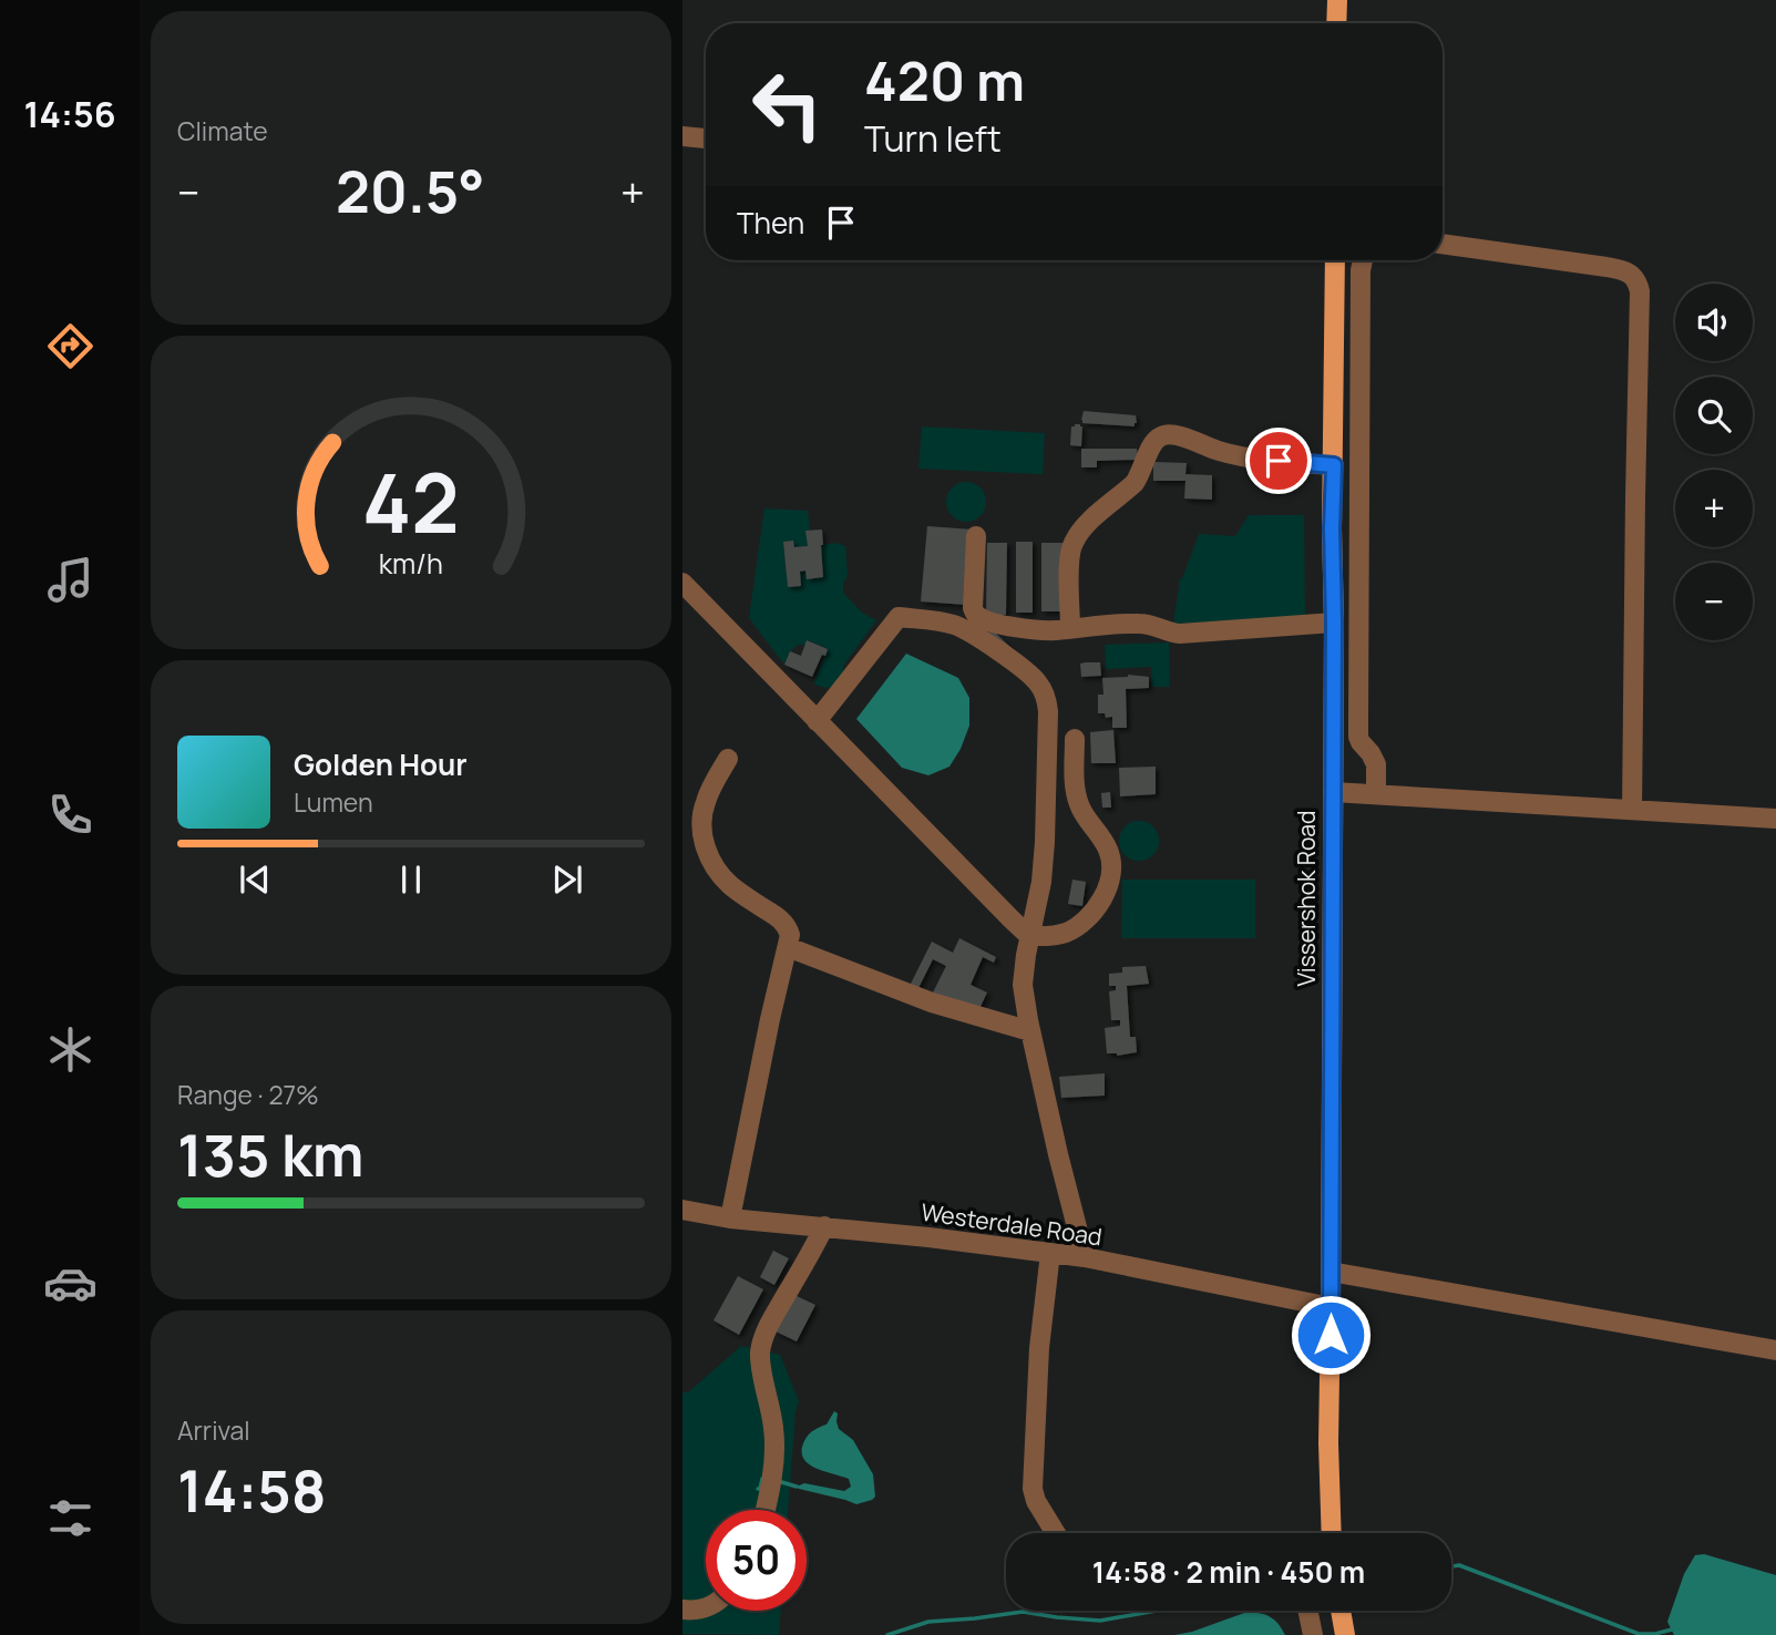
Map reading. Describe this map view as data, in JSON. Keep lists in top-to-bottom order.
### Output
{
  "streets": {
    "main road": ["Vissershok Road"],
    "street": ["Westerdale Road"]
  },
  "crossings": [
    ["Vissershok Road", "Westerdale Road"]
  ],
  "page": {
    "tabs": "14:56",
    "tile": [
      "Climate",
      ["Range · 27%", "135 km"],
      ["Arrival", "14:58"]
    ],
    "turn": ["420 m", "Turn left"],
    "heat": ["−", "20.5°", "+"],
    "then": "Then",
    "map_buttons": ["+", "−"],
    "song": ["Golden Hour", "Lumen"],
    "limit": "50",
    "trip": "14:58 · 2 min · 450 m",
    "gauge": ["42", "km/h"]
  }
}
